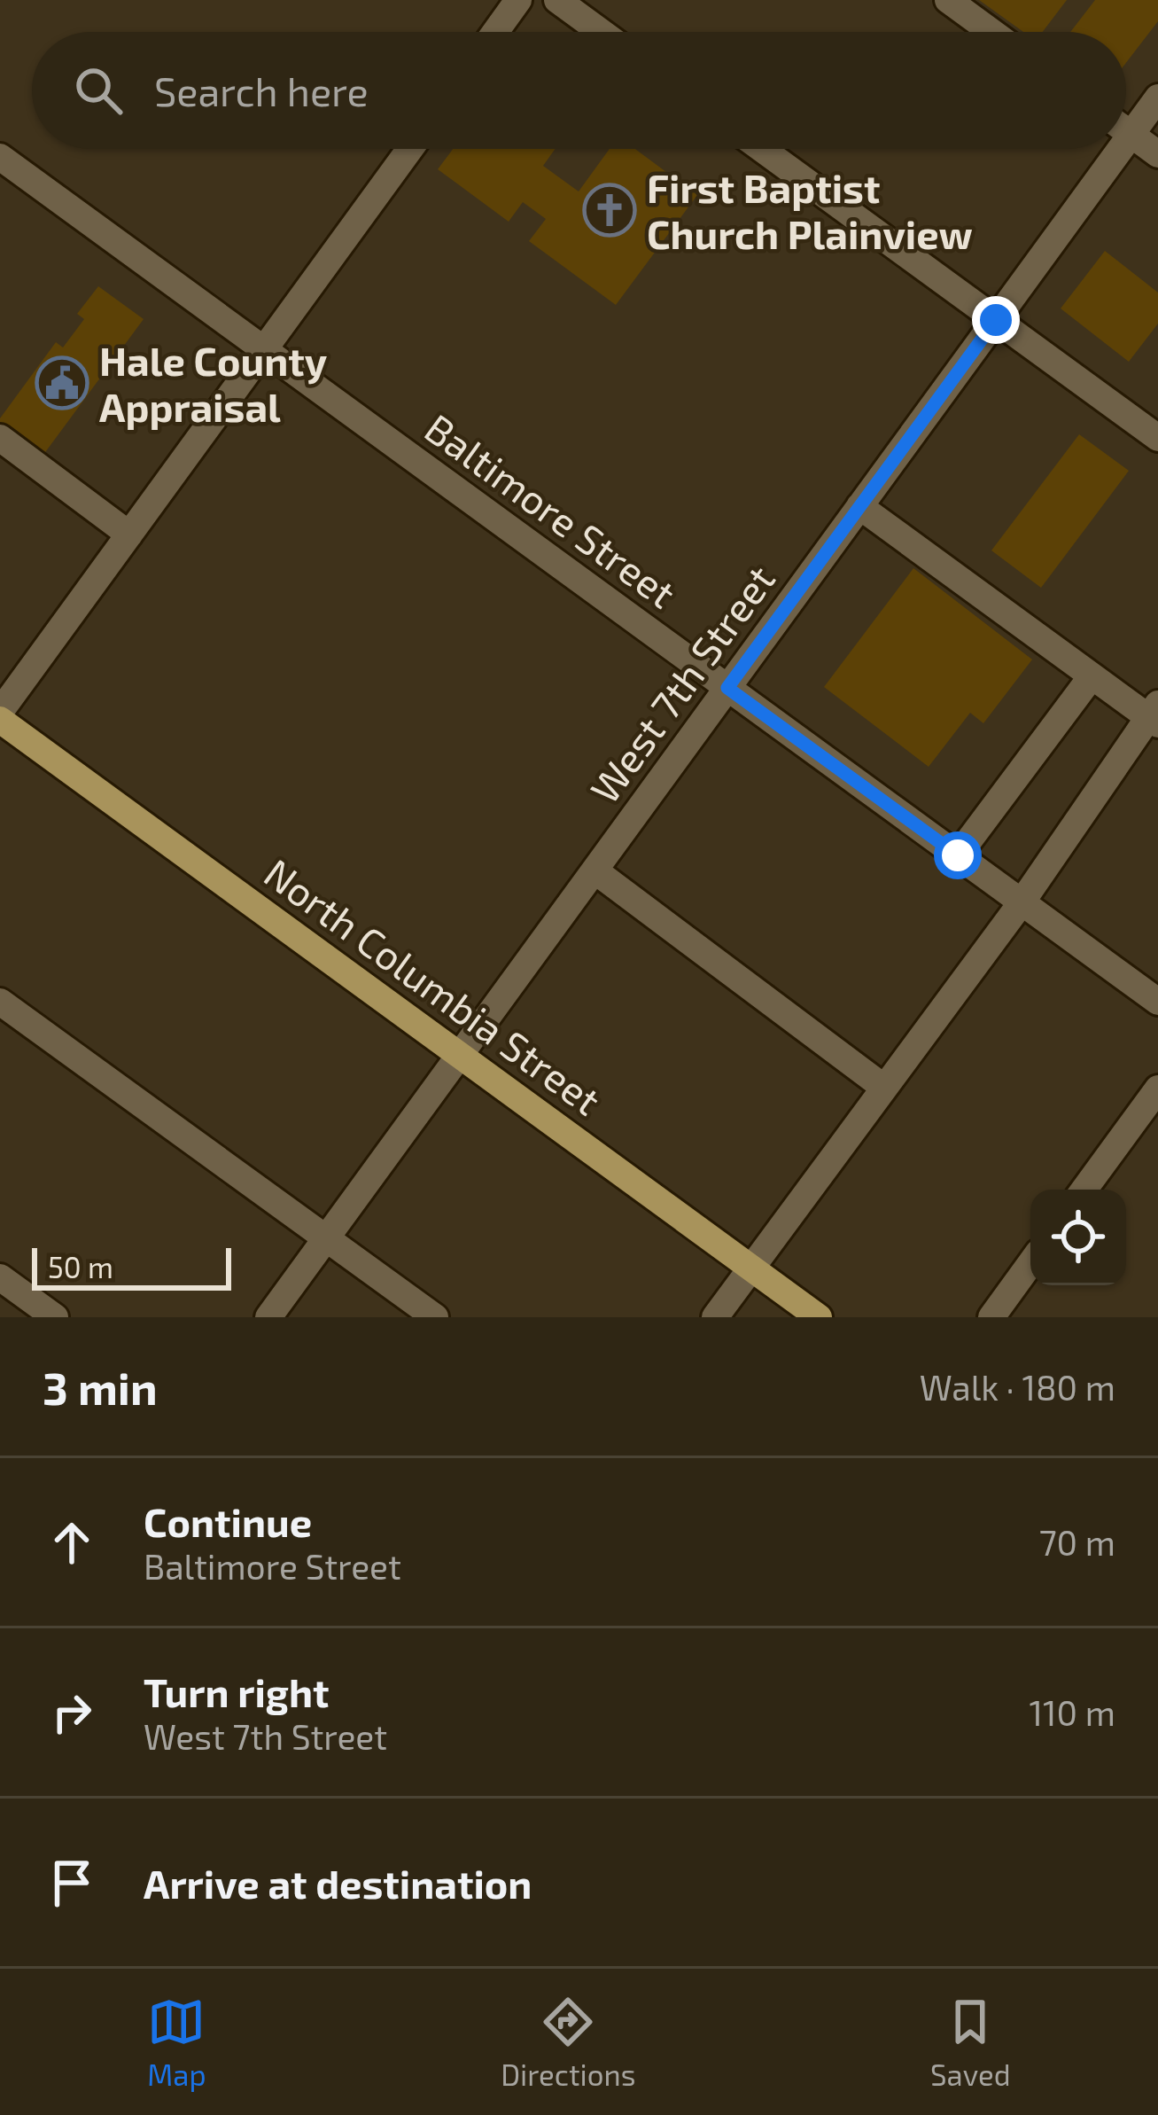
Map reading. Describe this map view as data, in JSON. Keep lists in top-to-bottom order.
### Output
{
  "streets": {
    "main road": ["North Columbia Street"],
    "street": ["Baltimore Street", "West 7th Street"]
  },
  "crossings": [
    ["Baltimore Street", "West 7th Street"],
    ["West 7th Street", "North Columbia Street"]
  ],
  "places": {
    "church": ["First Baptist Church Plainview"],
    "public building": ["Hale County Appraisal"]
  },
  "scale_bar": "50 m",
  "page": {
    "search": "Search here",
    "scale": "50 m",
    "heading": ["3 min", "Walk · 180 m"],
    "list": [
      ["Continue", "Baltimore Street", "70 m"],
      ["Turn right", "West 7th Street", "110 m"],
      "Arrive at destination"
    ],
    "nav": ["Map", "Directions", "Saved"]
  }
}
